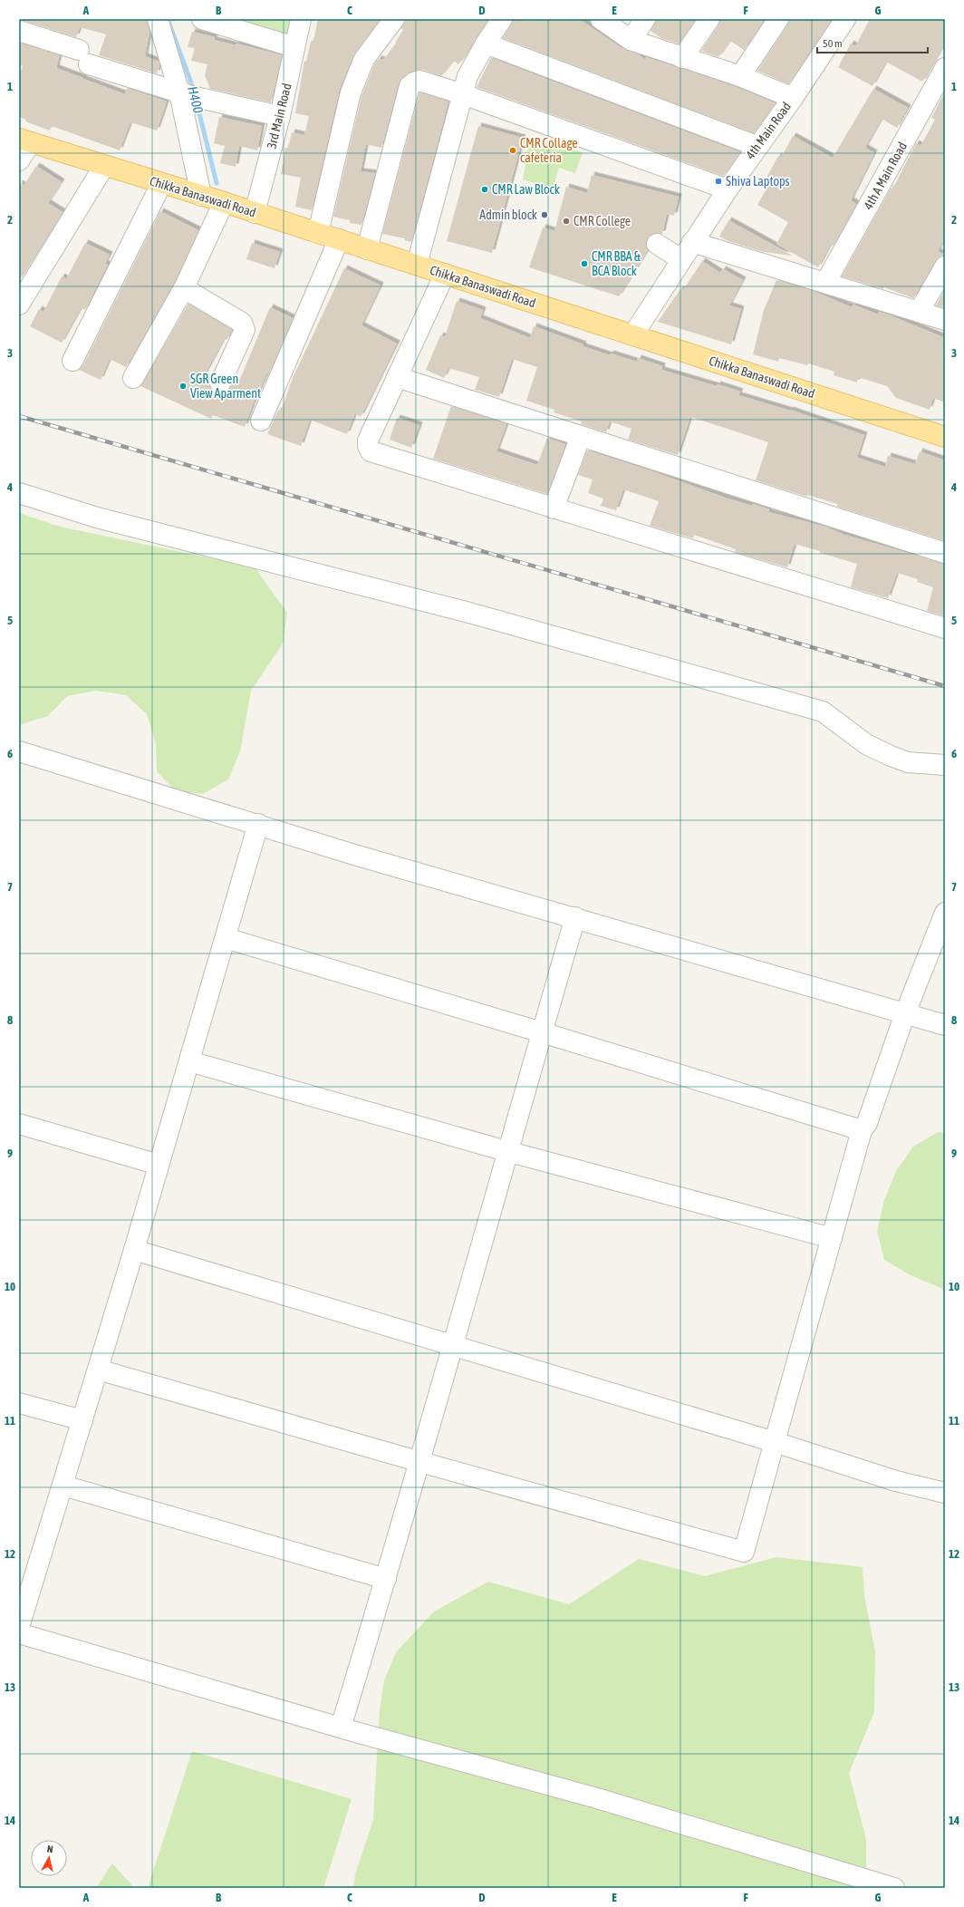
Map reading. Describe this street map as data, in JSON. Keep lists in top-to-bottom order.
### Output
{
  "streets": {
    "main road": ["Chikka Banaswadi Road"],
    "street": ["3rd Main Road", "4th Main Road", "4th A Main Road"]
  },
  "crossings": [
    ["3rd Main Road", "Chikka Banaswadi Road"],
    ["4th Main Road", "Chikka Banaswadi Road"]
  ],
  "water": ["H400"],
  "places": [
    "CMR Collage cafeteria",
    "Shiva Laptops",
    "CMR Law Block",
    "Admin block",
    "CMR College",
    "CMR BBA & BCA Block",
    "SGR Green View Aparment"
  ],
  "scale_bar": "50 m",
  "north": "top",
  "grid": {
    "columns": [
      "A",
      "B",
      "C",
      "D",
      "E",
      "F",
      "G"
    ],
    "rows": [
      "1",
      "2",
      "3",
      "4",
      "5",
      "6",
      "7",
      "8",
      "9",
      "10",
      "11",
      "12",
      "13",
      "14"
    ]
  }
}
